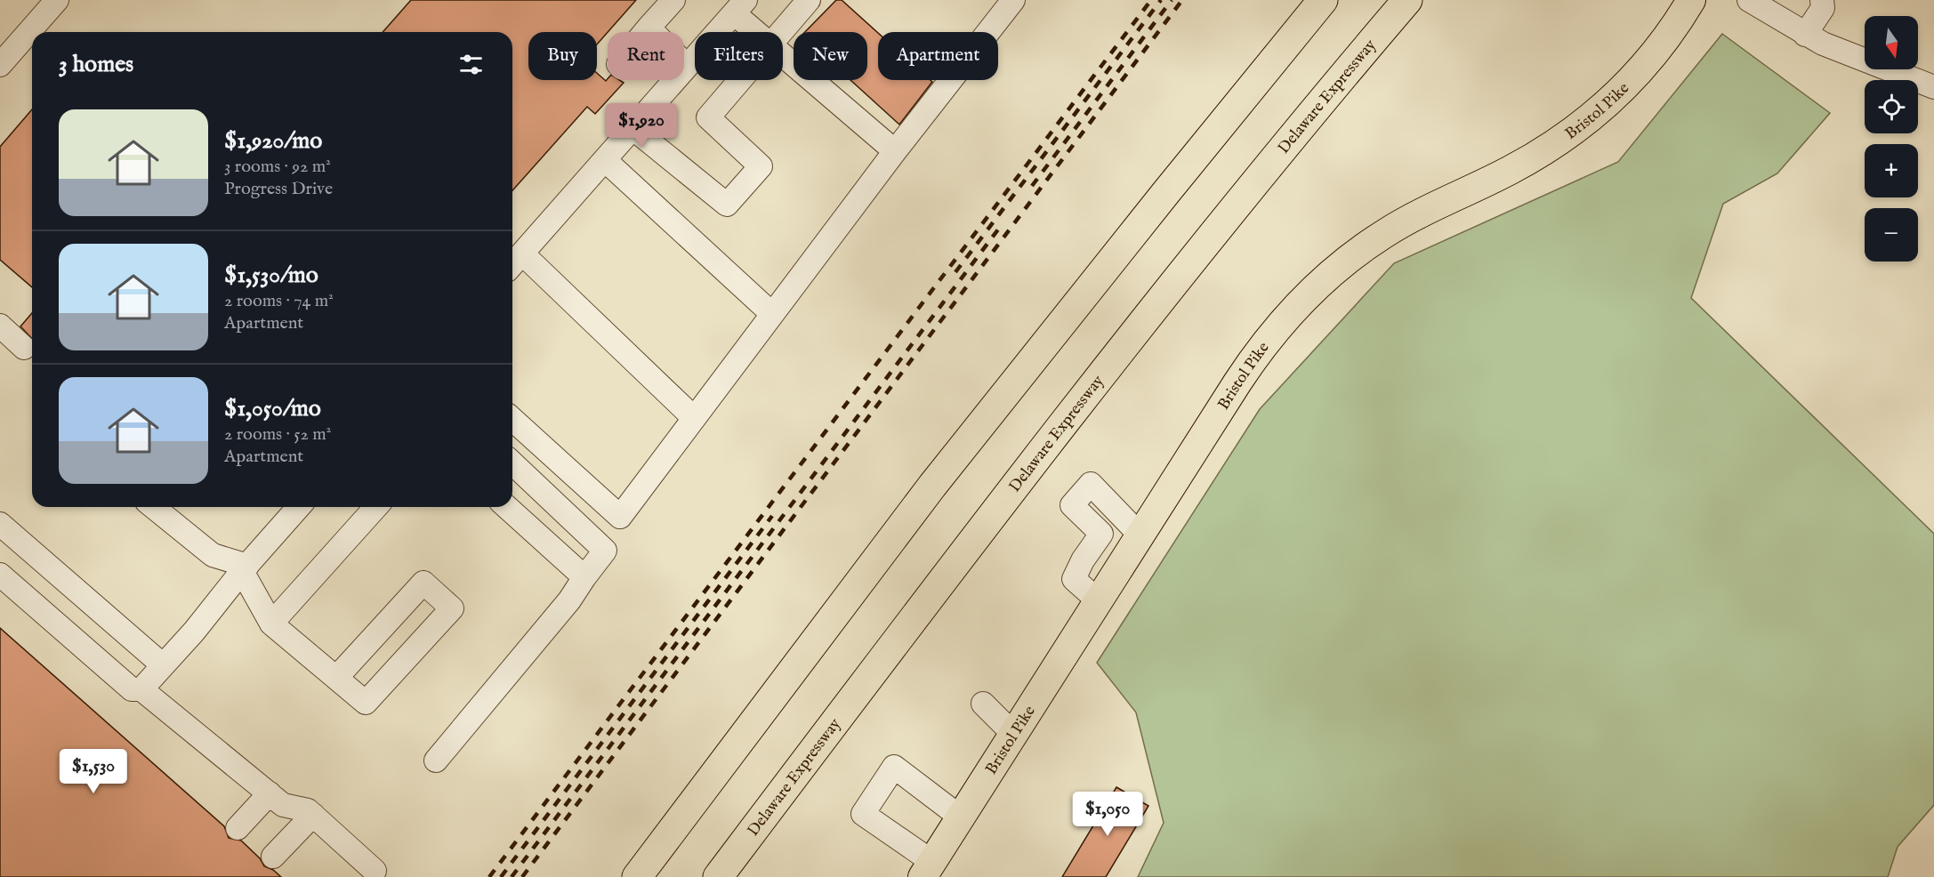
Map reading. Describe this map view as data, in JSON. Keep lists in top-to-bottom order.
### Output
{
  "streets": {
    "highway": ["Delaware Expressway"],
    "main road": ["Bristol Pike"]
  },
  "north": "bottom",
  "page": {
    "map_buttons": ["+", "−"],
    "chip": [
      "Buy",
      "Rent",
      "Filters",
      "New",
      "Apartment"
    ],
    "heading": "3 homes",
    "list": [
      {
        "name": "$1,920/mo",
        "note": "3 rooms · 92 m² · Progress Drive"
      },
      {
        "name": "$1,530/mo",
        "note": "2 rooms · 74 m² · Apartment"
      },
      {
        "name": "$1,050/mo",
        "note": "2 rooms · 52 m² · Apartment"
      }
    ],
    "price": ["$1,920", "$1,530", "$1,050"]
  }
}
